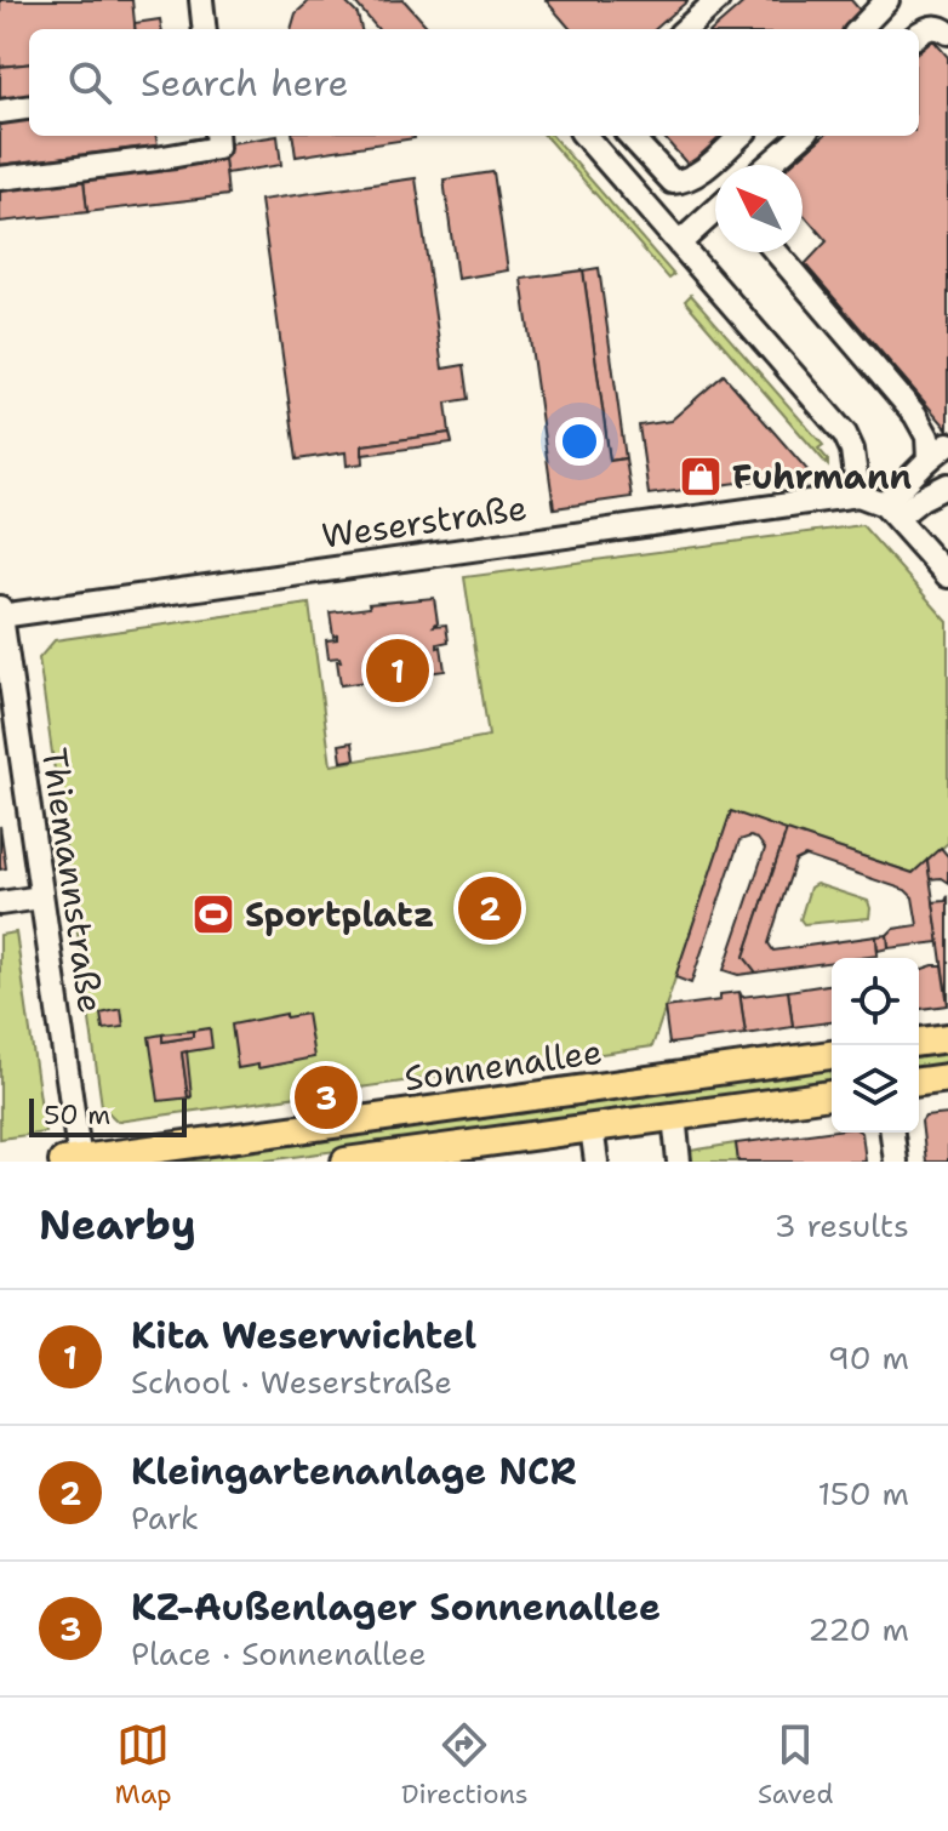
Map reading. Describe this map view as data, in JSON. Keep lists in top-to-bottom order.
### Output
{
  "streets": {
    "main road": ["Sonnenallee"],
    "street": ["Weserstraße", "Thiemannstraße"]
  },
  "crossings": [
    ["Weserstraße", "Thiemannstraße"],
    ["Thiemannstraße", "Sonnenallee"]
  ],
  "places": {
    "shop": ["Fuhrmann"],
    "sports": ["Sportplatz"]
  },
  "scale_bar": "50 m",
  "north": "top left",
  "page": {
    "search": "Search here",
    "pins": ["1", "2", "3"],
    "scale": "50 m",
    "heading": ["Nearby", "3 results"],
    "list": [
      {
        "mark": "1",
        "name": "Kita Weserwichtel",
        "note": "School · Weserstraße",
        "value": "90 m"
      },
      {
        "mark": "2",
        "name": "Kleingartenanlage NCR",
        "note": "Park",
        "value": "150 m"
      },
      {
        "mark": "3",
        "name": "KZ-Außenlager Sonnenallee",
        "note": "Place · Sonnenallee",
        "value": "220 m"
      }
    ],
    "nav": ["Map", "Directions", "Saved"]
  }
}
